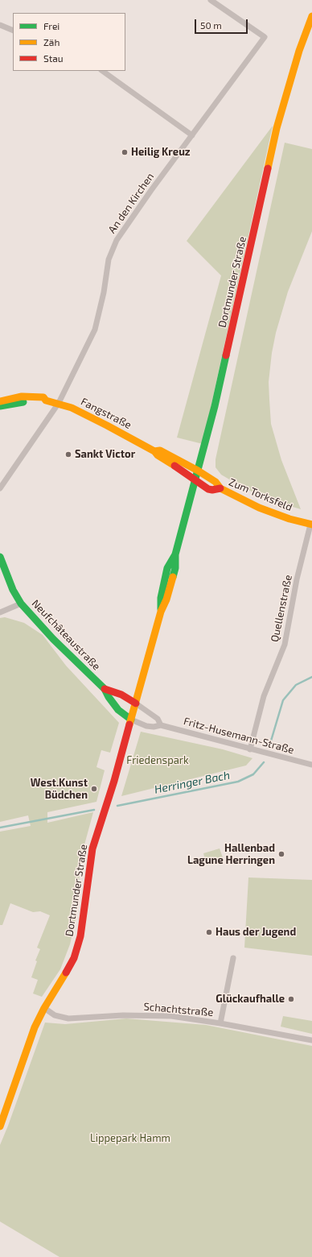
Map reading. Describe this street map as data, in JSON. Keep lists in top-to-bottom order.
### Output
{
  "streets": {
    "main road": [
      "Dortmunder Straße",
      "Fangstraße",
      "Zum Torksfeld",
      "Neufchâteaustraße"
    ],
    "street": [
      "An den Kirchen",
      "Quellenstraße",
      "Fritz-Husemann-Straße",
      "Schachtstraße"
    ]
  },
  "crossings": [
    ["An den Kirchen", "Fangstraße"],
    ["Dortmunder Straße", "Fangstraße"],
    ["Dortmunder Straße", "Zum Torksfeld"],
    ["Dortmunder Straße", "Neufchâteaustraße"],
    ["Dortmunder Straße", "Fritz-Husemann-Straße"],
    ["Dortmunder Straße", "Schachtstraße"],
    ["Fangstraße", "Zum Torksfeld"],
    ["Zum Torksfeld", "Quellenstraße"],
    ["Quellenstraße", "Fritz-Husemann-Straße"],
    ["Neufchâteaustraße", "Fritz-Husemann-Straße"]
  ],
  "water": ["Herringer Bach"],
  "parks": ["Friedenspark", "Lippepark Hamm"],
  "places": [
    "Heilig Kreuz",
    "Sankt Victor",
    "West.Kunst Büdchen",
    "Hallenbad Lagune Herringen",
    "Haus der Jugend",
    "Glückaufhalle"
  ],
  "legend": ["Frei", "Zäh", "Stau"],
  "scale_bar": "50 m"
}
